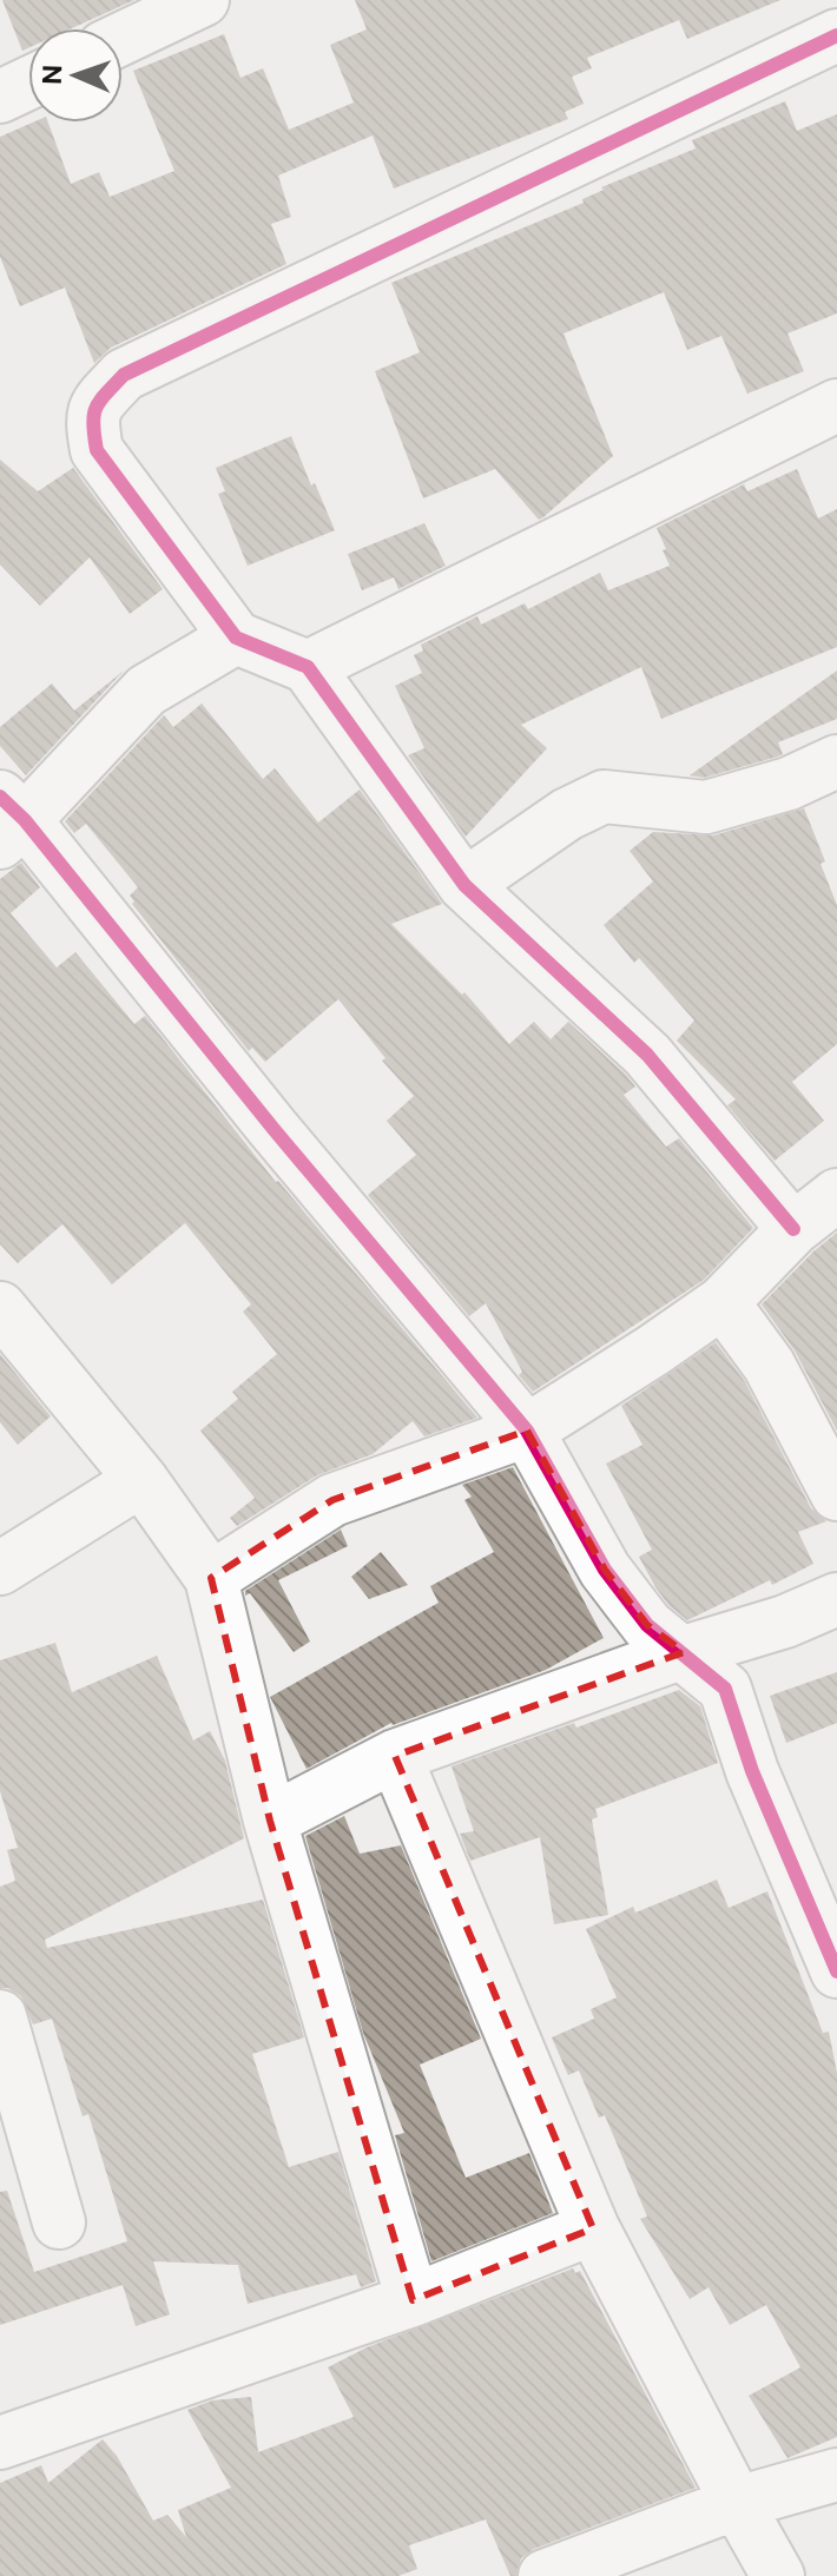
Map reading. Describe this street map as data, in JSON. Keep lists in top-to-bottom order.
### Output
{
  "north": "left"
}
